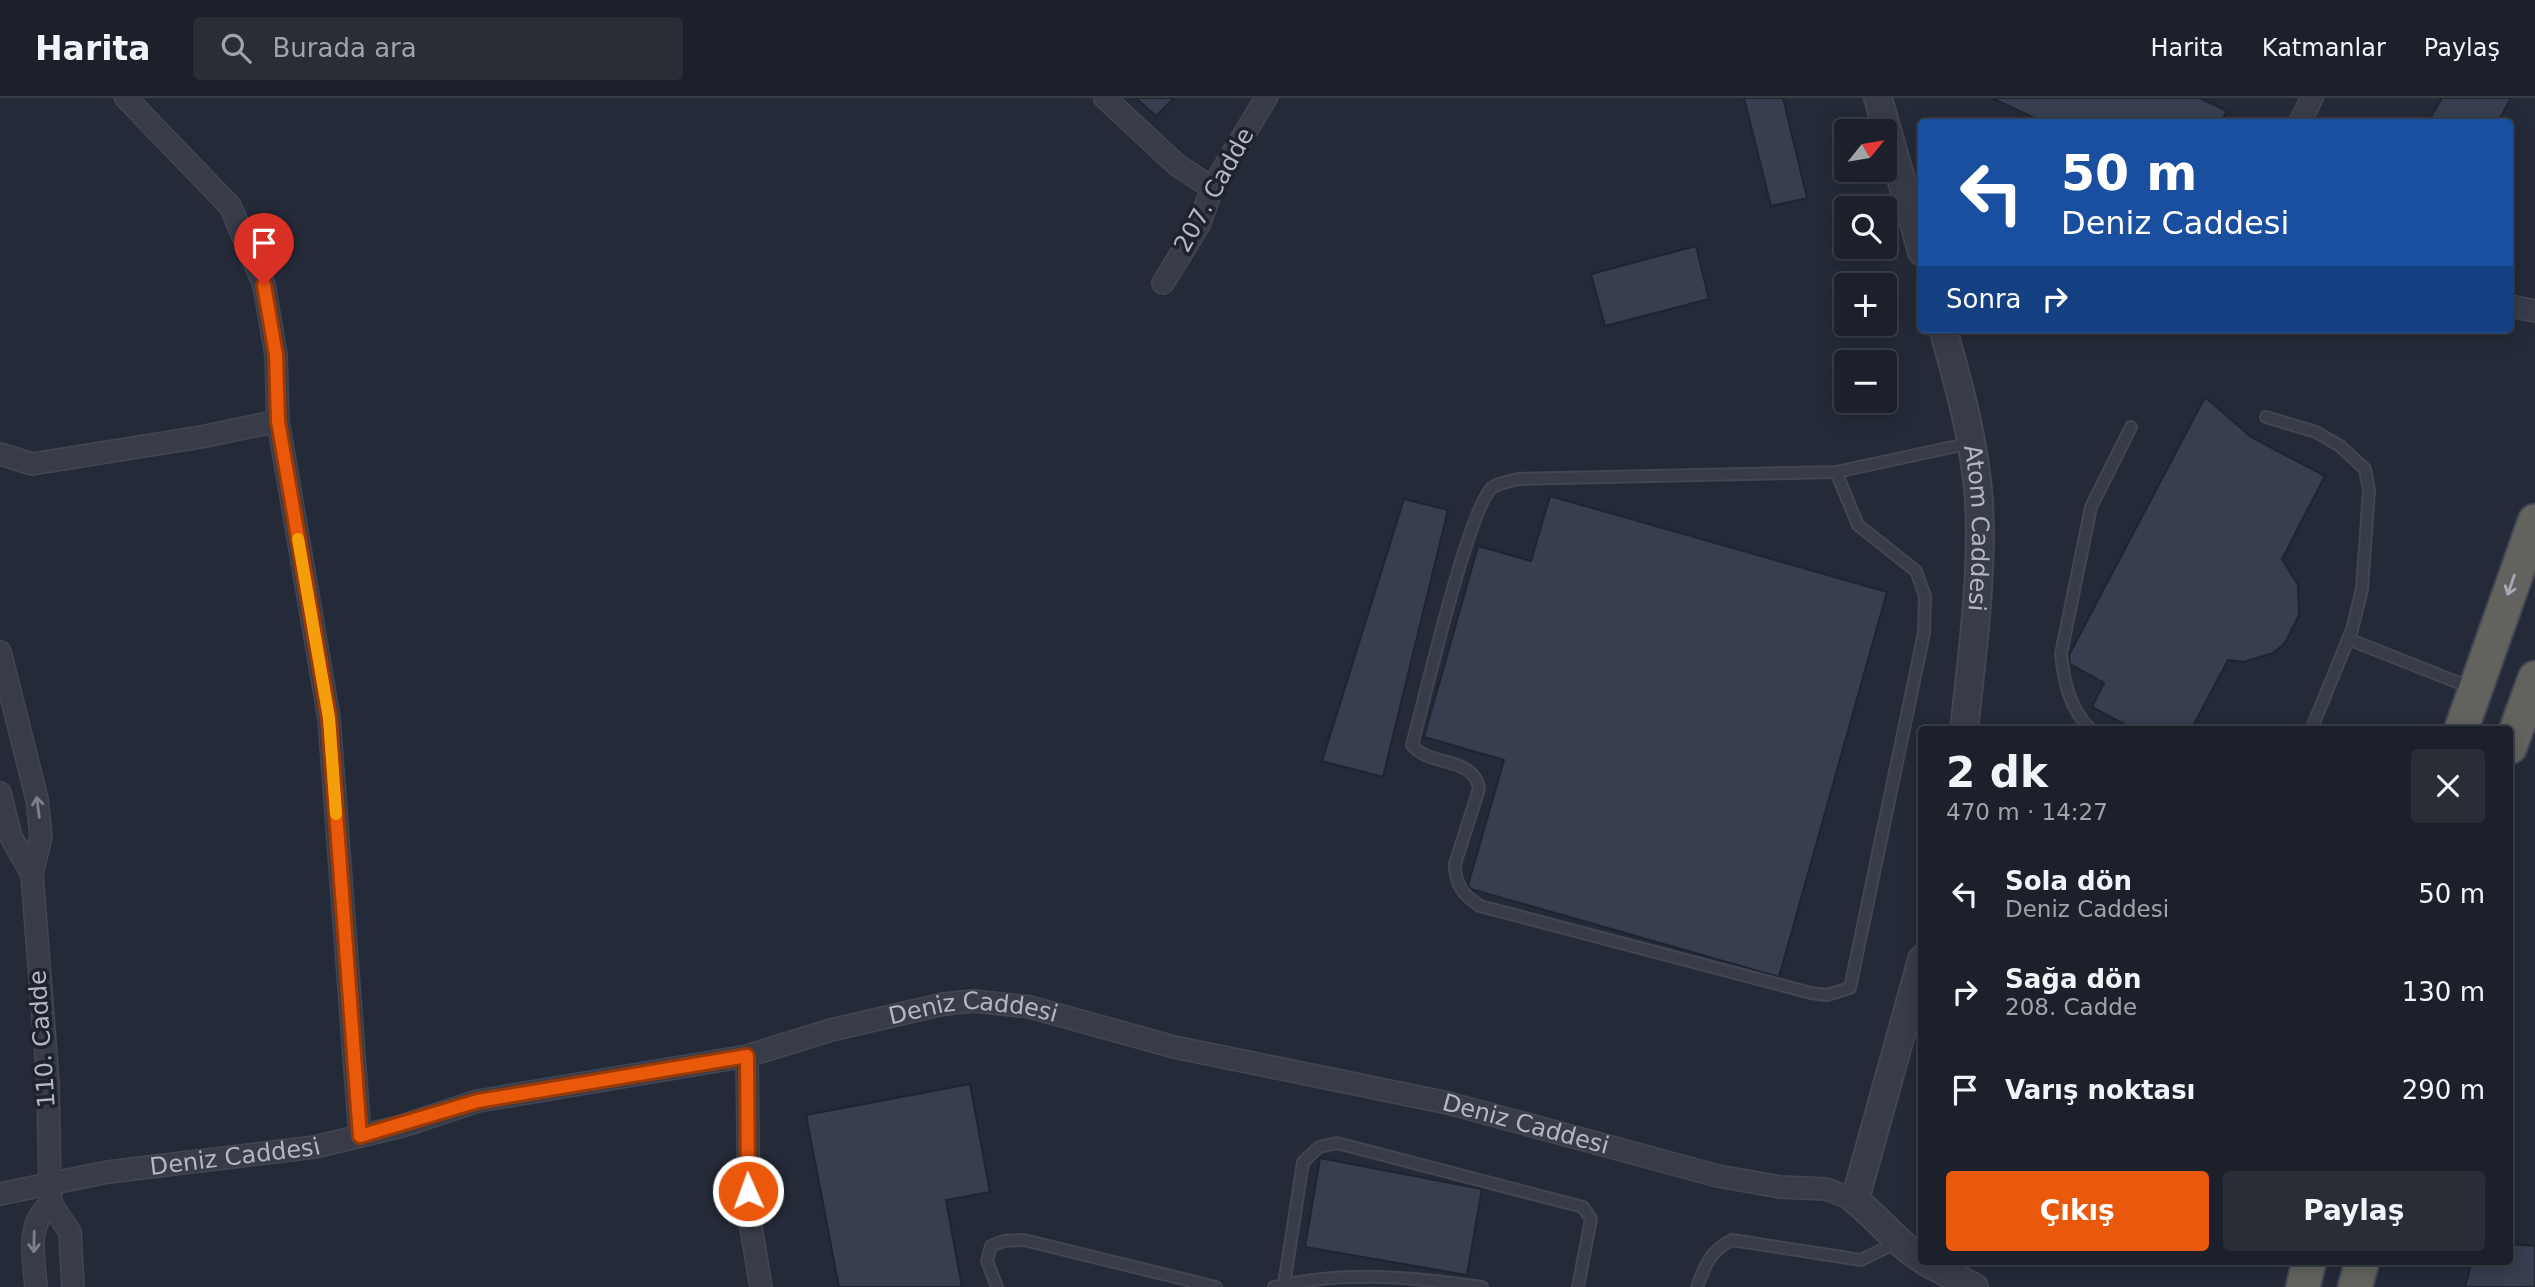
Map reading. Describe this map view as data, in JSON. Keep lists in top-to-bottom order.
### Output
{
  "streets": {
    "street": [
      "207. Cadde",
      "Atom Caddesi",
      "Deniz Caddesi",
      "110. Cadde"
    ]
  },
  "crossings": [
    ["Deniz Caddesi", "110. Cadde"]
  ],
  "north": "top right",
  "page": {
    "header": "Harita",
    "search": "Burada ara",
    "nav": ["Harita", "Katmanlar", "Paylaş"],
    "map_buttons": ["+", "−"],
    "turn": ["50 m", "Deniz Caddesi"],
    "then": "Sonra",
    "heading": ["2 dk", "470 m · 14:27"],
    "list": [
      {
        "name": "Sola dön",
        "note": "Deniz Caddesi",
        "value": "50 m"
      },
      {
        "name": "Sağa dön",
        "note": "208. Cadde",
        "value": "130 m"
      },
      {
        "name": "Varış noktası",
        "value": "290 m"
      }
    ],
    "buttons": ["Çıkış", "Paylaş"]
  }
}
